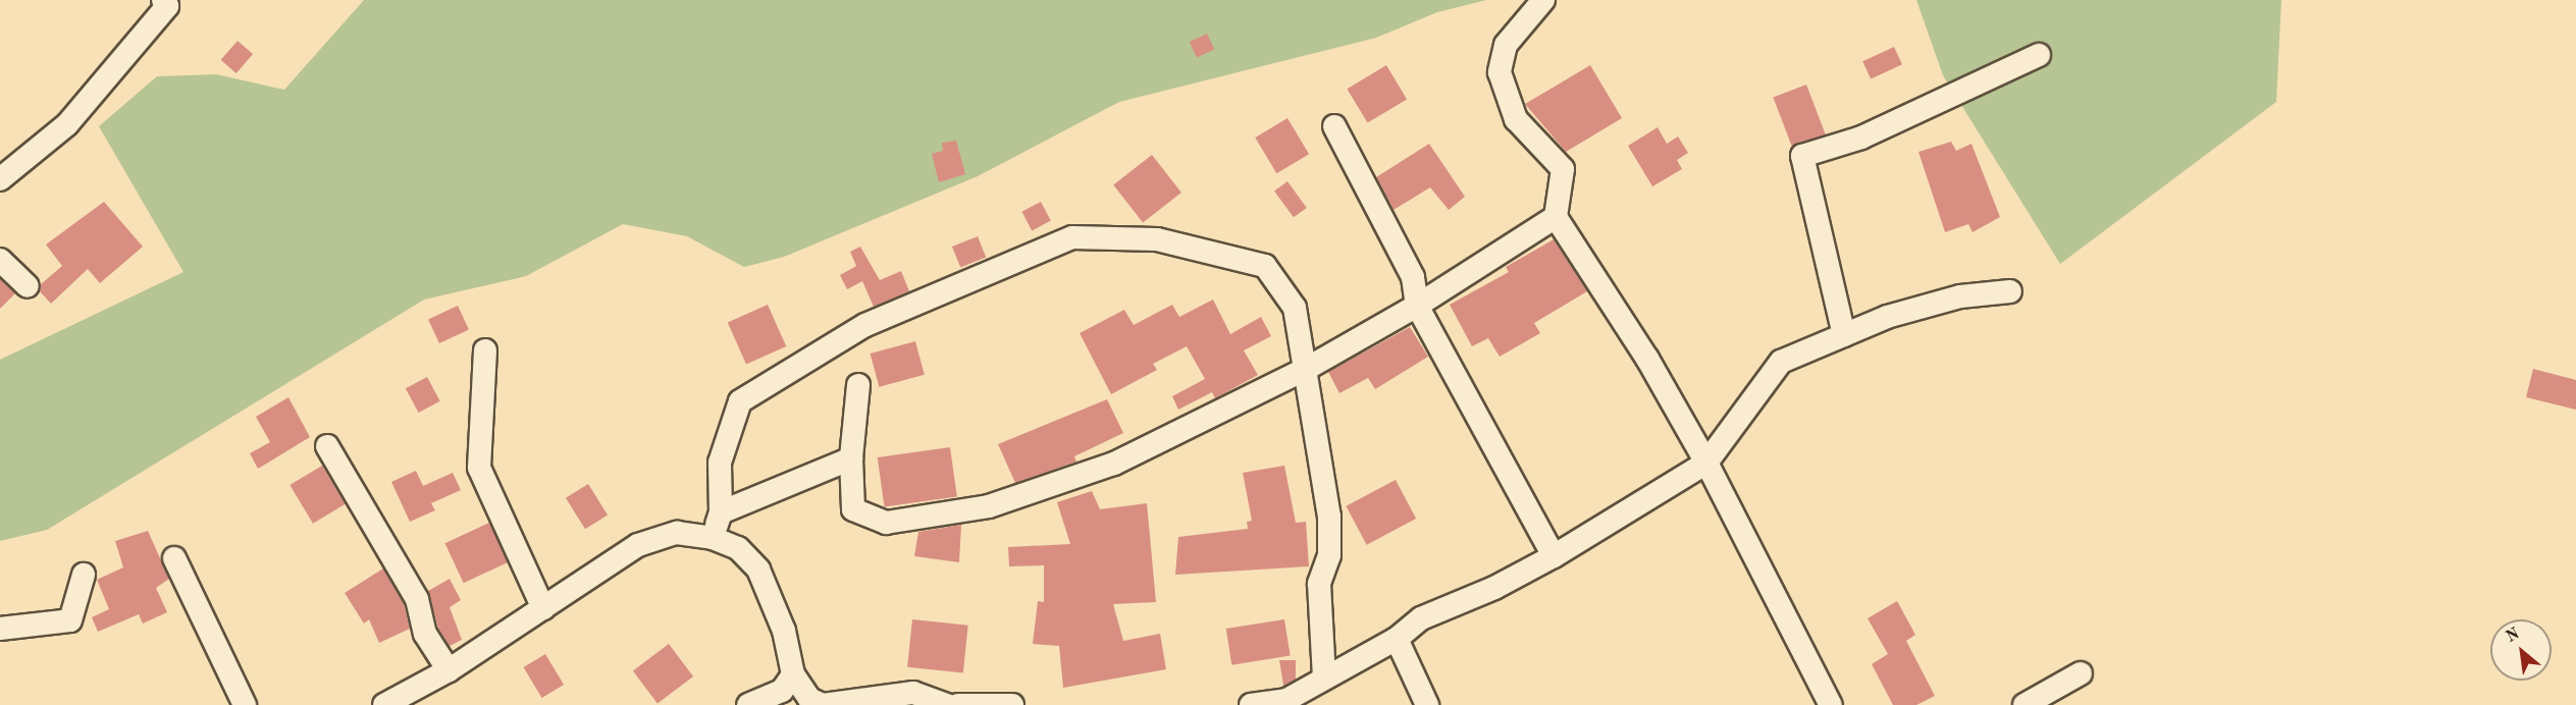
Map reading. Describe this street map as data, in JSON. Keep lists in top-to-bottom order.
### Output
{
  "north": "top left"
}
